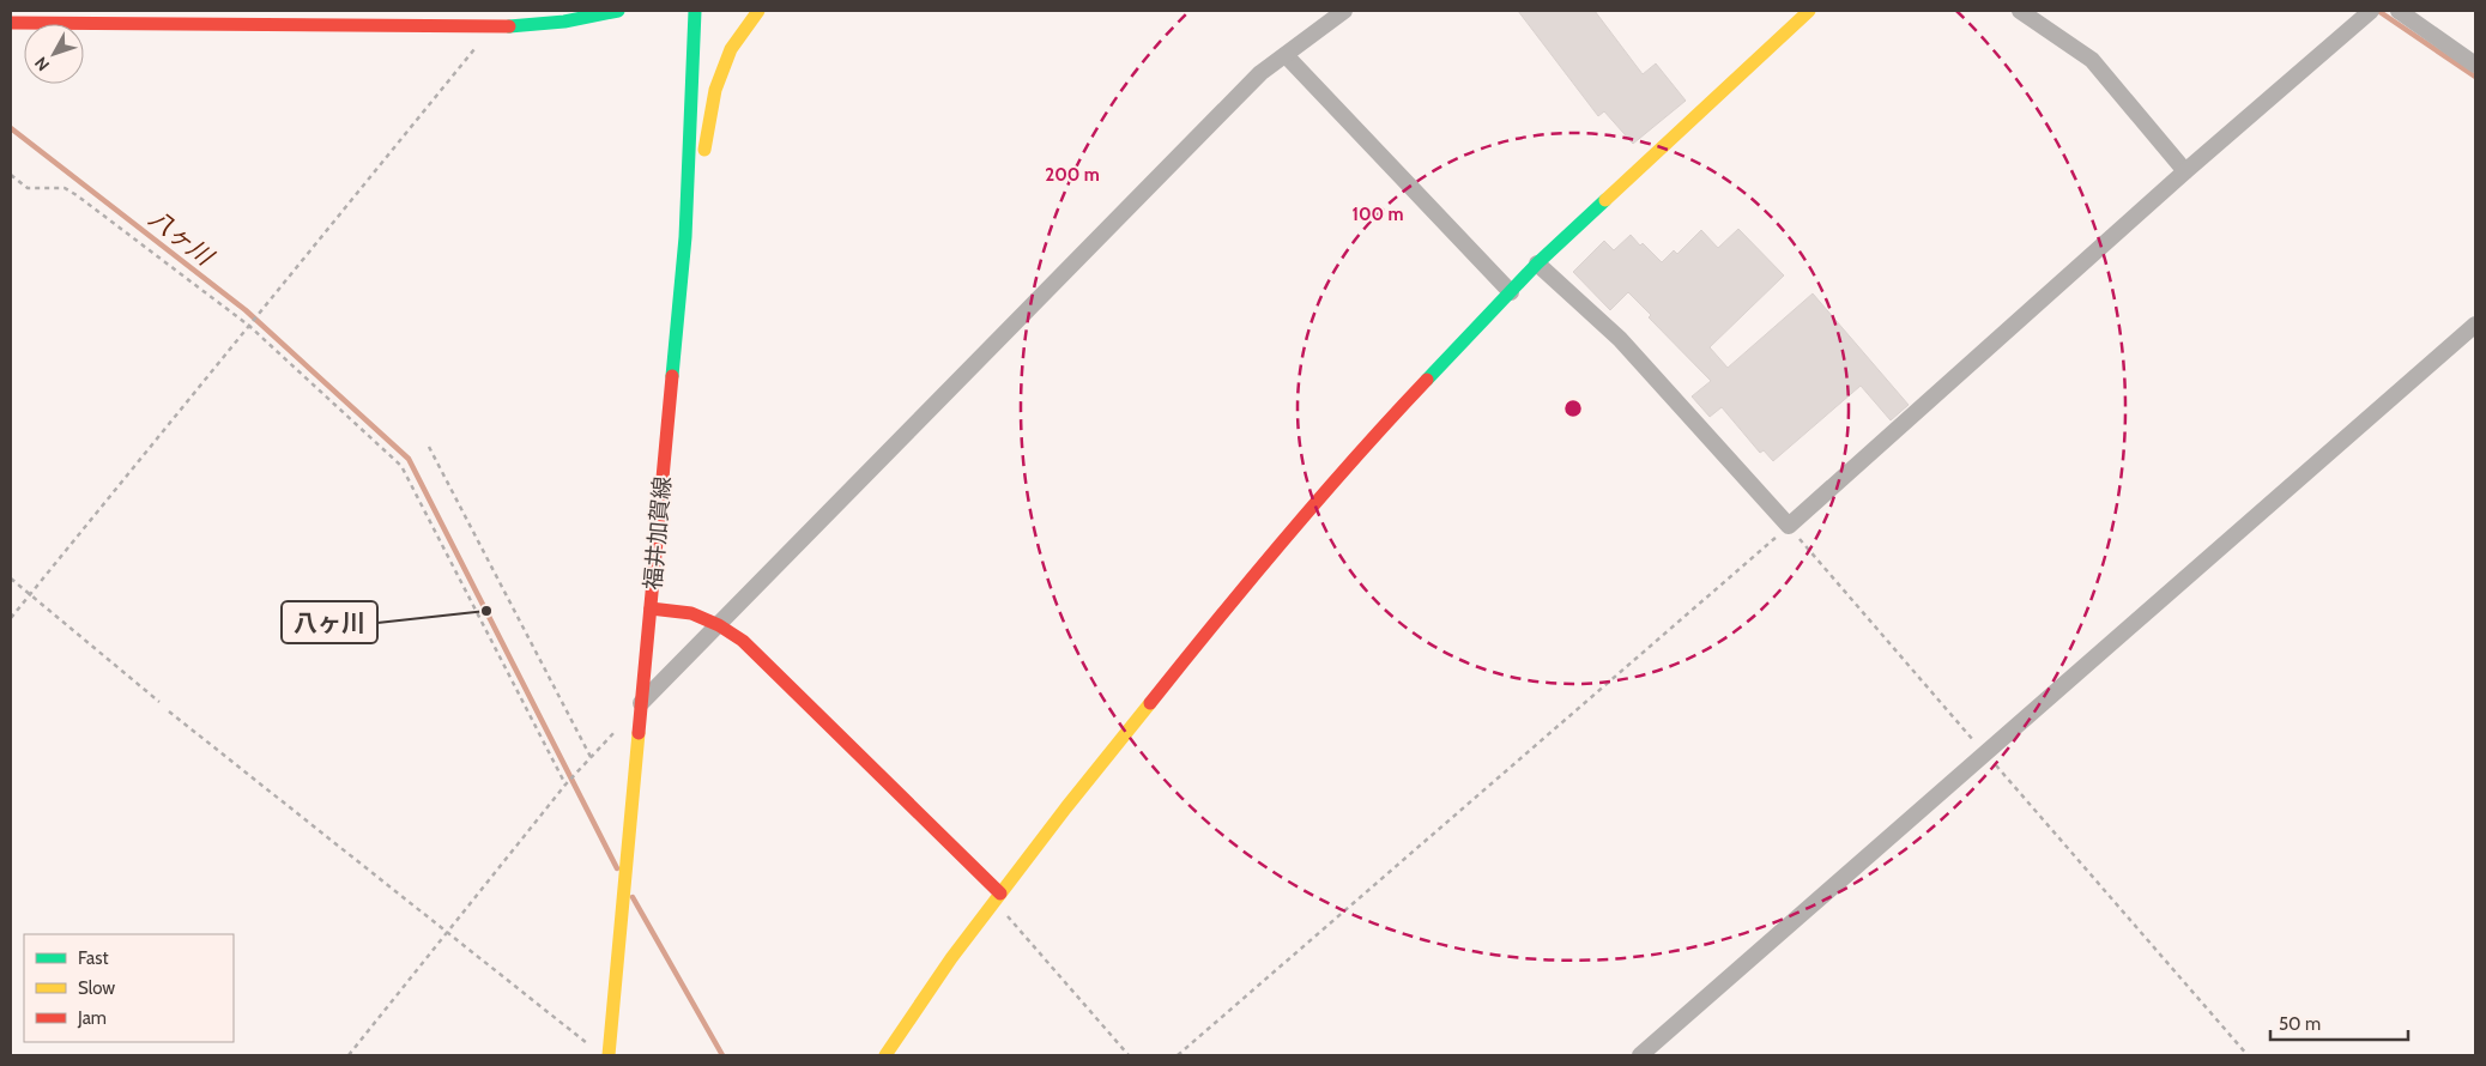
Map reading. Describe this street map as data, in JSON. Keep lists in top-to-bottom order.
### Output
{
  "streets": {
    "main road": ["福井加賀線"]
  },
  "water": ["八ヶ川"],
  "places": ["八ヶ川"],
  "legend": ["Fast", "Slow", "Jam"],
  "scale_bar": "50 m",
  "north": "bottom left",
  "rings": ["200 m", "100 m"]
}
